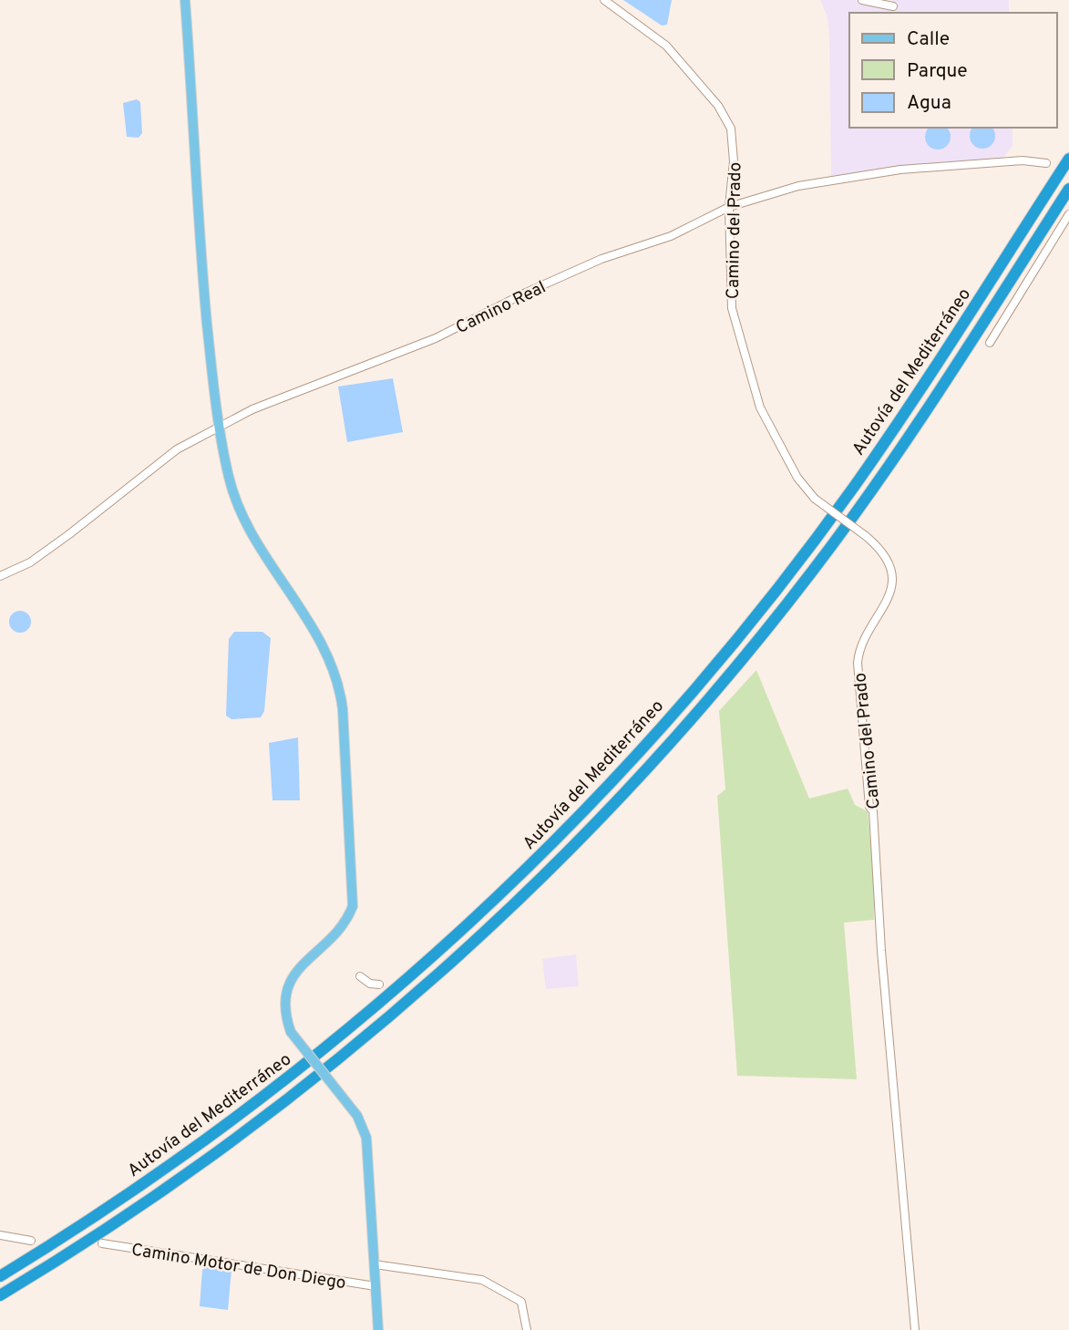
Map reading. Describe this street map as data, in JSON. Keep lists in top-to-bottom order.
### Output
{
  "streets": {
    "highway": ["Autovía del Mediterráneo"],
    "street": ["Camino del Prado", "Camino Real", "Camino Motor de Don Diego"]
  },
  "crossings": [
    ["Camino del Prado", "Camino Real"]
  ],
  "legend": ["Calle", "Parque", "Agua"]
}
